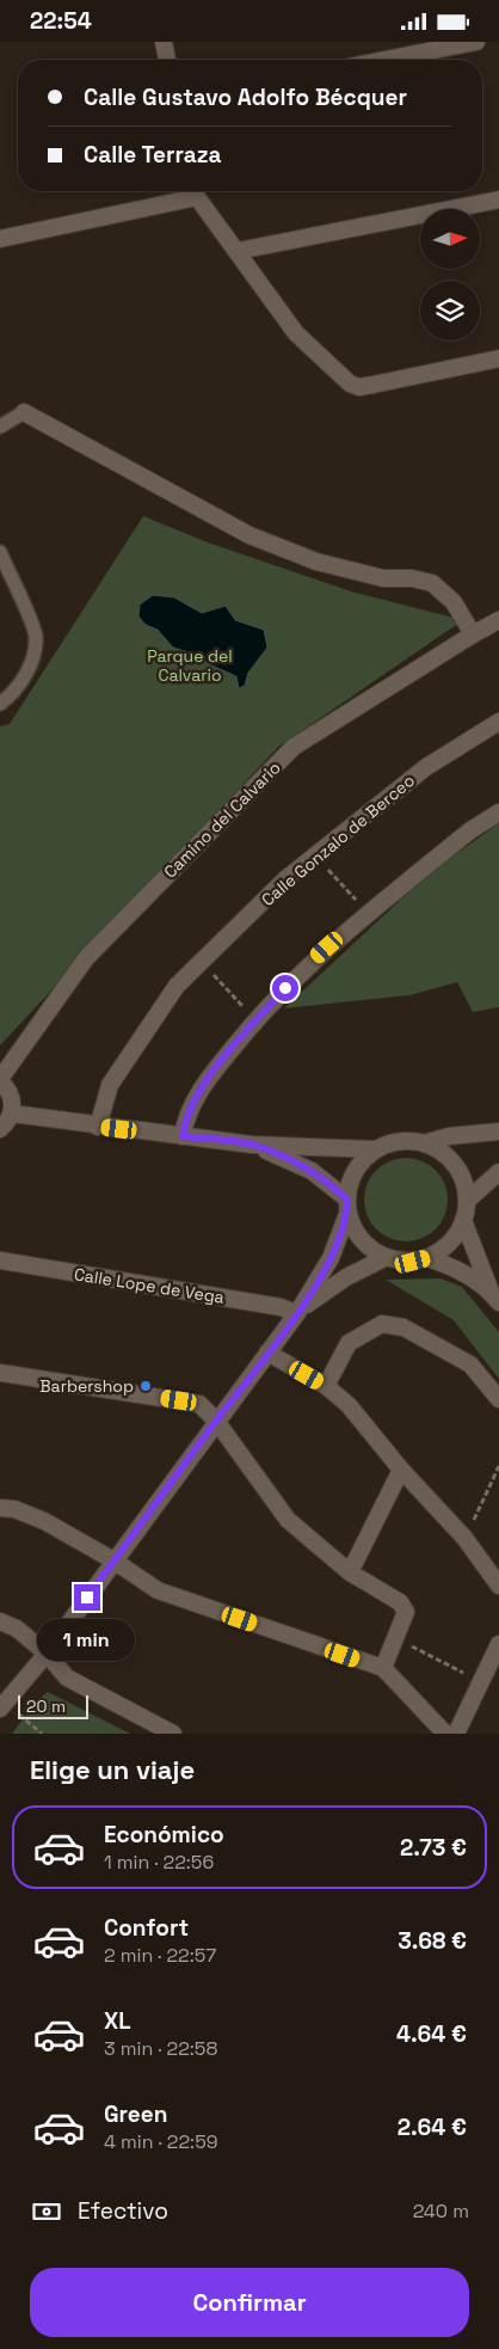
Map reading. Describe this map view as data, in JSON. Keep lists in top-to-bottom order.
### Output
{
  "streets": {
    "street": ["Camino del Calvario", "Calle Gonzalo de Berceo", "Calle Lope de Vega"]
  },
  "parks": ["Parque del Calvario"],
  "places": ["Barbershop"],
  "scale_bar": "20 m",
  "north": "right",
  "page": {
    "status": "22:54",
    "banner": ["Calle Gustavo Adolfo Bécquer", "Calle Terraza"],
    "bubble": "1 min",
    "scale": "20 m",
    "heading": "Elige un viaje",
    "list": [
      {
        "name": "Económico",
        "note": "1 min · 22:56",
        "value": "2.73 €"
      },
      {
        "name": "Confort",
        "note": "2 min · 22:57",
        "value": "3.68 €"
      },
      {
        "name": "XL",
        "note": "3 min · 22:58",
        "value": "4.64 €"
      },
      {
        "name": "Green",
        "note": "4 min · 22:59",
        "value": "2.64 €"
      }
    ],
    "pay": ["Efectivo", "240 m"],
    "buttons": "Confirmar"
  }
}
